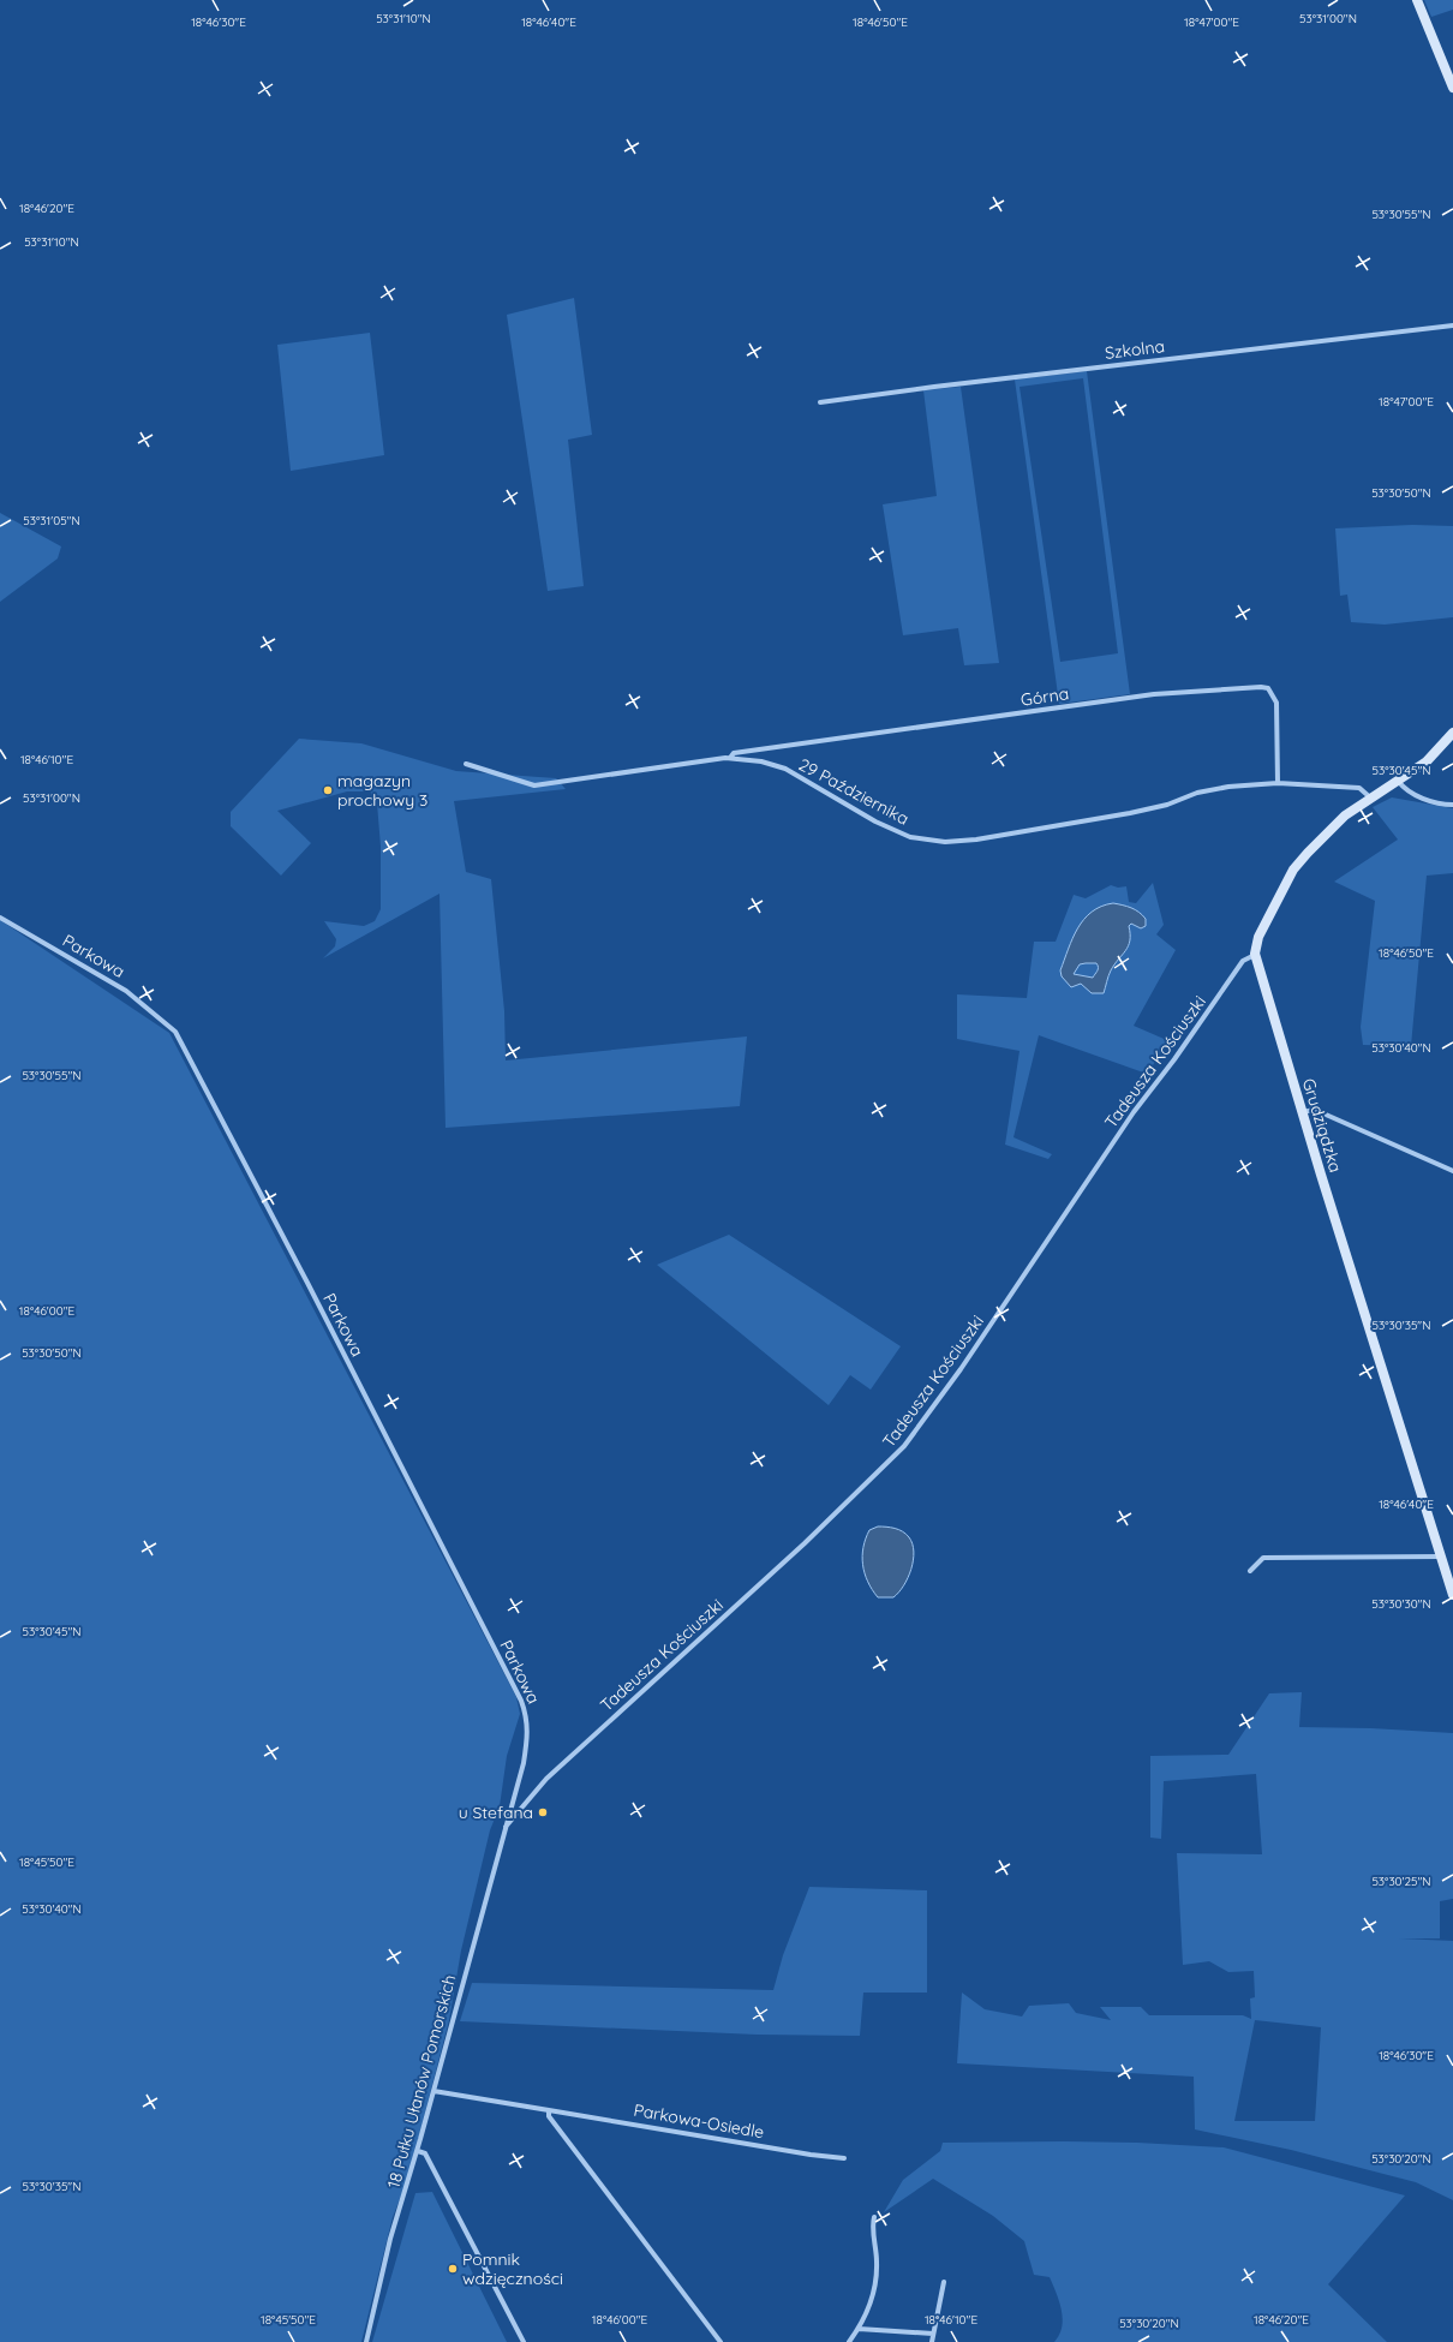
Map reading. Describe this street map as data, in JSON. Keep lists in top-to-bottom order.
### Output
{
  "streets": {
    "street": [
      "Szkolna",
      "Górna",
      "29 Października",
      "Parkowa",
      "Tadeusza Kościuszki",
      "Grudziądzka",
      "18 Pułku Ułanów Pomorskich",
      "Parkowa-Osiedle"
    ]
  },
  "crossings": [
    ["Górna", "29 Października"],
    ["Parkowa", "Tadeusza Kościuszki"],
    ["Parkowa", "18 Pułku Ułanów Pomorskich"],
    ["Tadeusza Kościuszki", "Grudziądzka"],
    ["Tadeusza Kościuszki", "18 Pułku Ułanów Pomorskich"],
    ["18 Pułku Ułanów Pomorskich", "Parkowa-Osiedle"]
  ],
  "places": ["magazyn prochowy 3", "u Stefana", "Pomnik wdzięczności"],
  "coordinates": [
    "53°31'10\"N",
    "53°31'00\"N",
    "18°46'30\"E",
    "18°46'40\"E",
    "18°46'50\"E",
    "18°47'00\"E",
    "18°46'20\"E",
    "53°30'55\"N",
    "53°30'50\"N",
    "53°31'05\"N",
    "18°46'10\"E",
    "53°30'45\"N",
    "53°30'40\"N",
    "18°46'00\"E",
    "53°30'35\"N",
    "53°30'30\"N",
    "18°45'50\"E",
    "53°30'25\"N",
    "53°30'20\"N"
  ]
}
